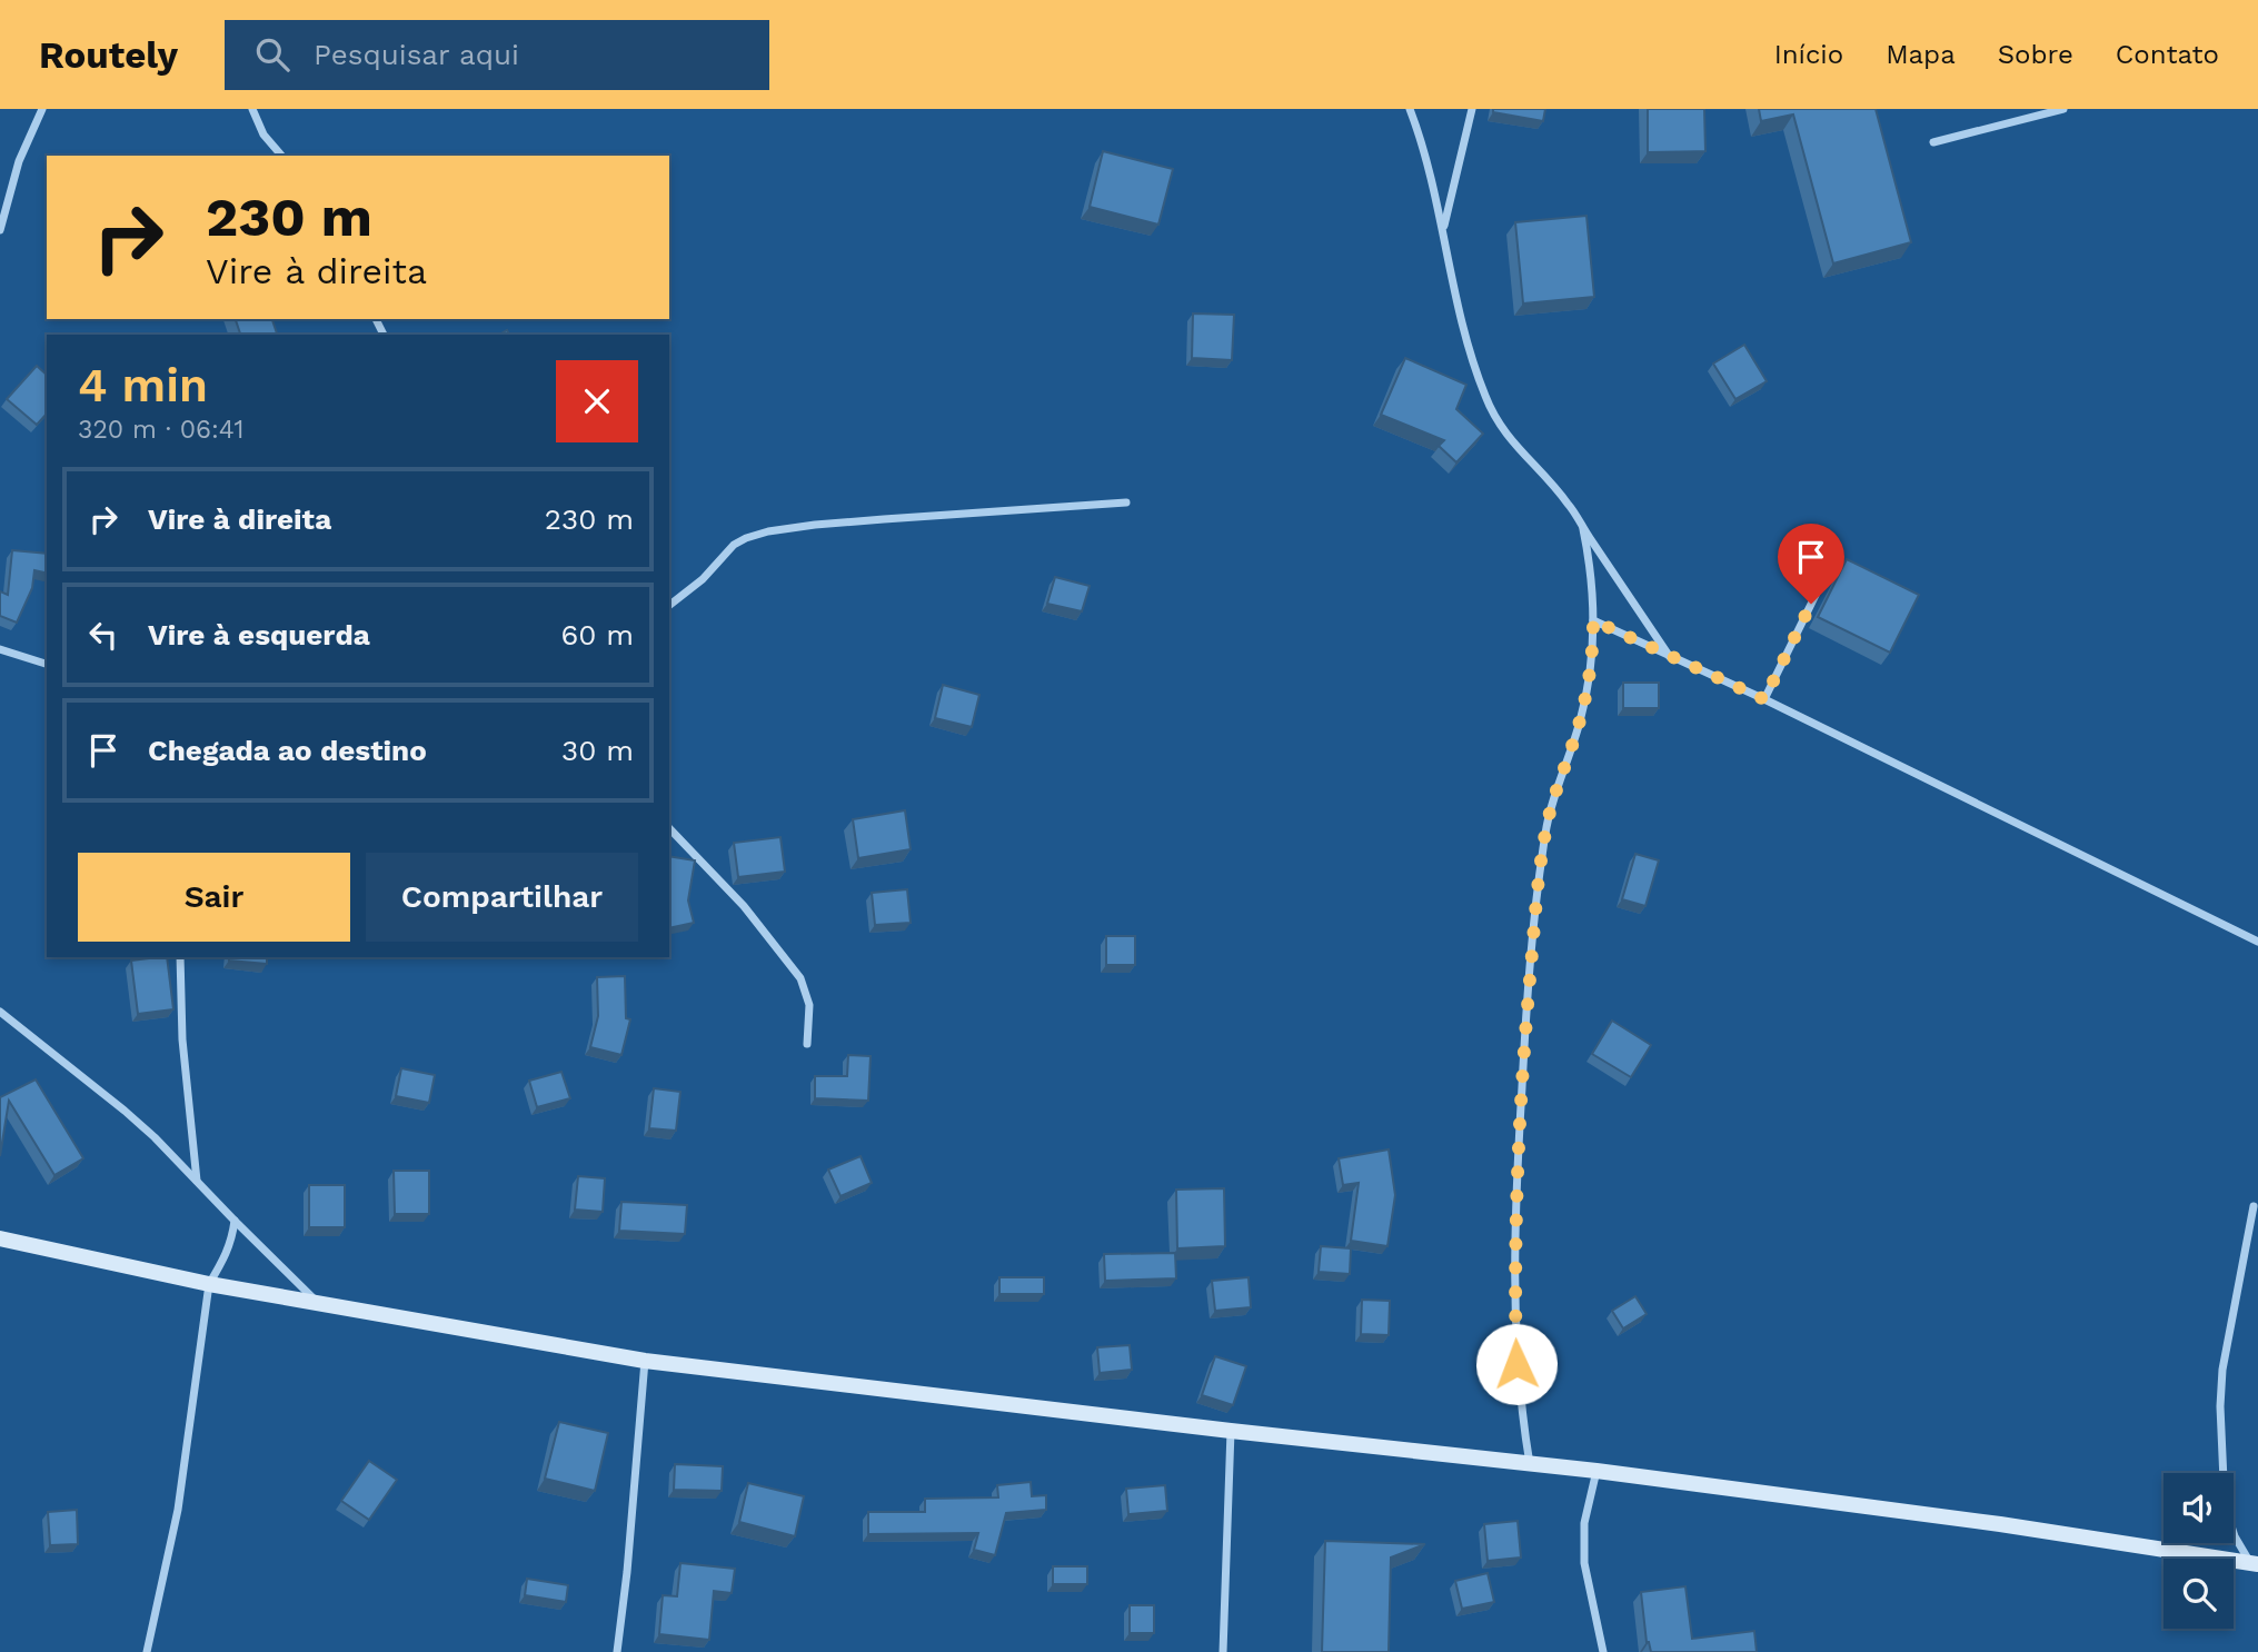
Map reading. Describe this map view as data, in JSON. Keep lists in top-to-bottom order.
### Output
{
  "page": {
    "header": "Routely",
    "search": "Pesquisar aqui",
    "nav": [
      "Início",
      "Mapa",
      "Sobre",
      "Contato"
    ],
    "turn": ["230 m", "Vire à direita"],
    "heading": ["4 min", "320 m · 06:41"],
    "list": [
      {
        "name": "Vire à direita",
        "value": "230 m"
      },
      {
        "name": "Vire à esquerda",
        "value": "60 m"
      },
      {
        "name": "Chegada ao destino",
        "value": "30 m"
      }
    ],
    "buttons": ["Sair", "Compartilhar"]
  }
}
